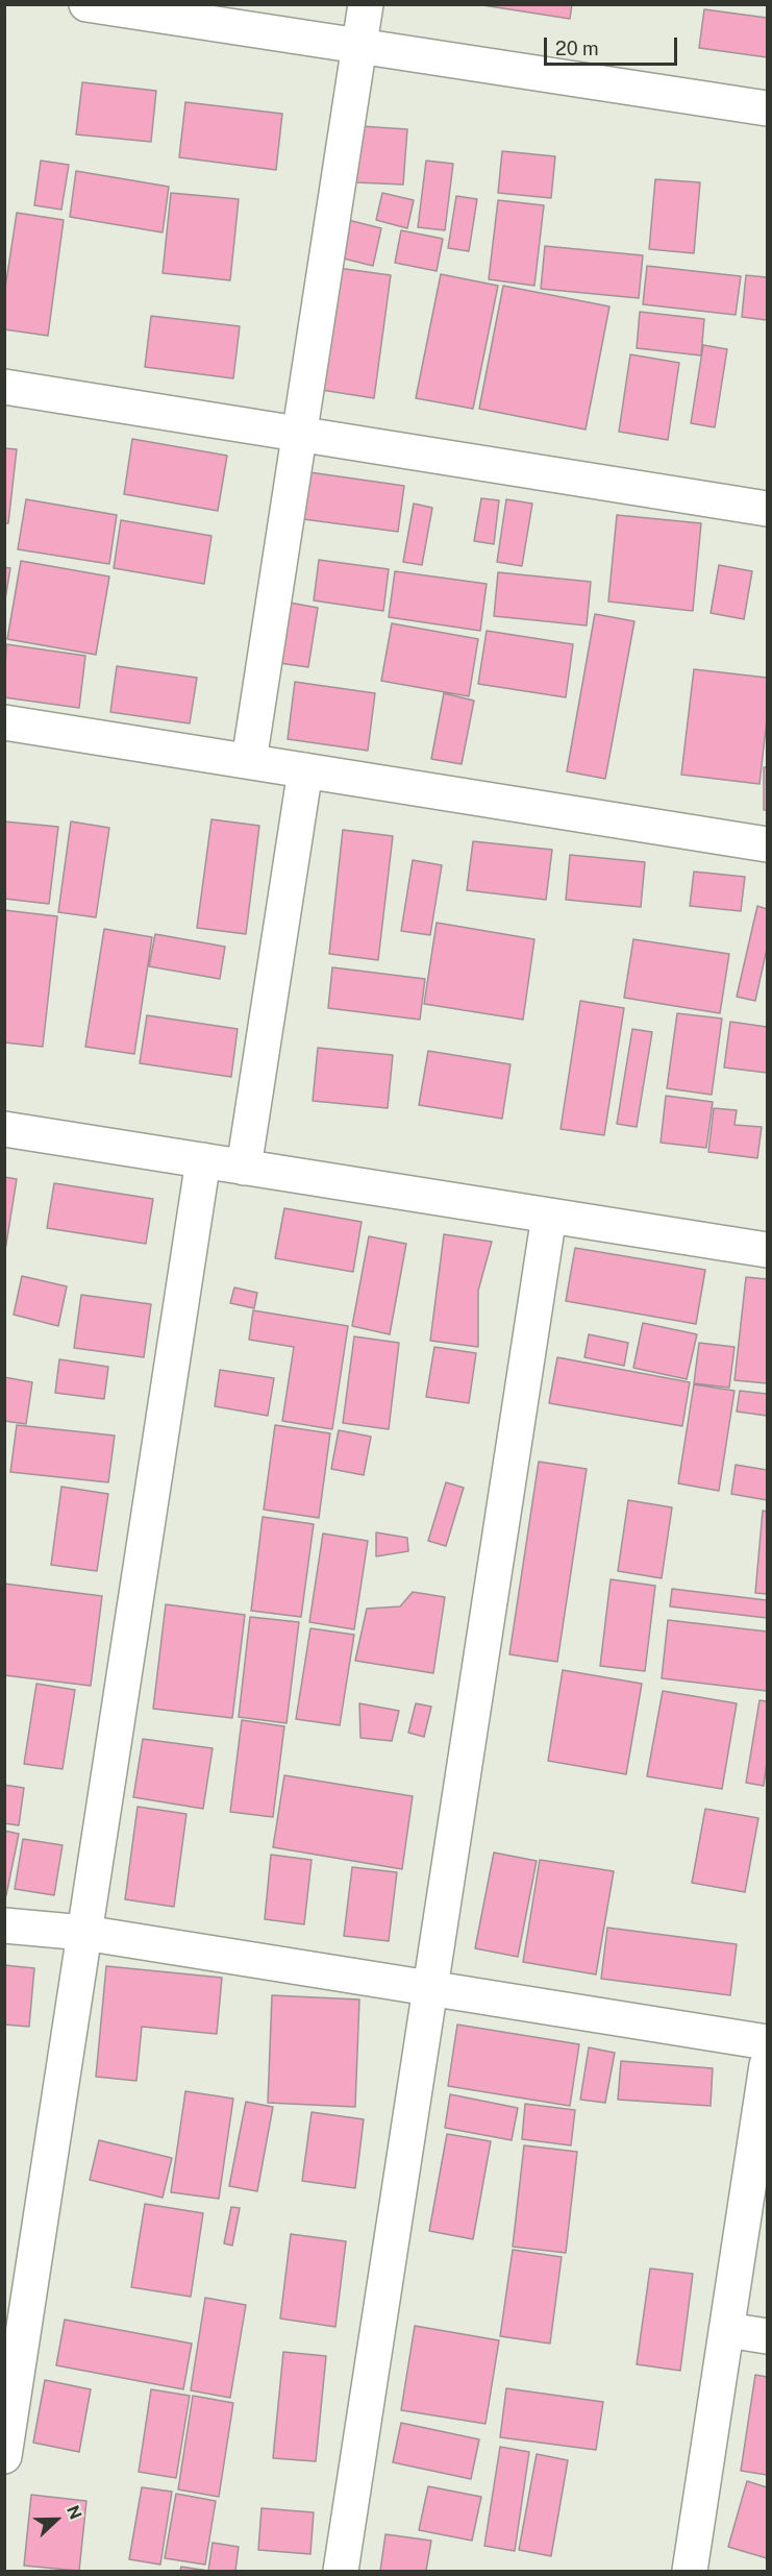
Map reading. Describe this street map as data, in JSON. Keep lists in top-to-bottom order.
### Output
{
  "scale_bar": "20 m",
  "north": "right"
}
